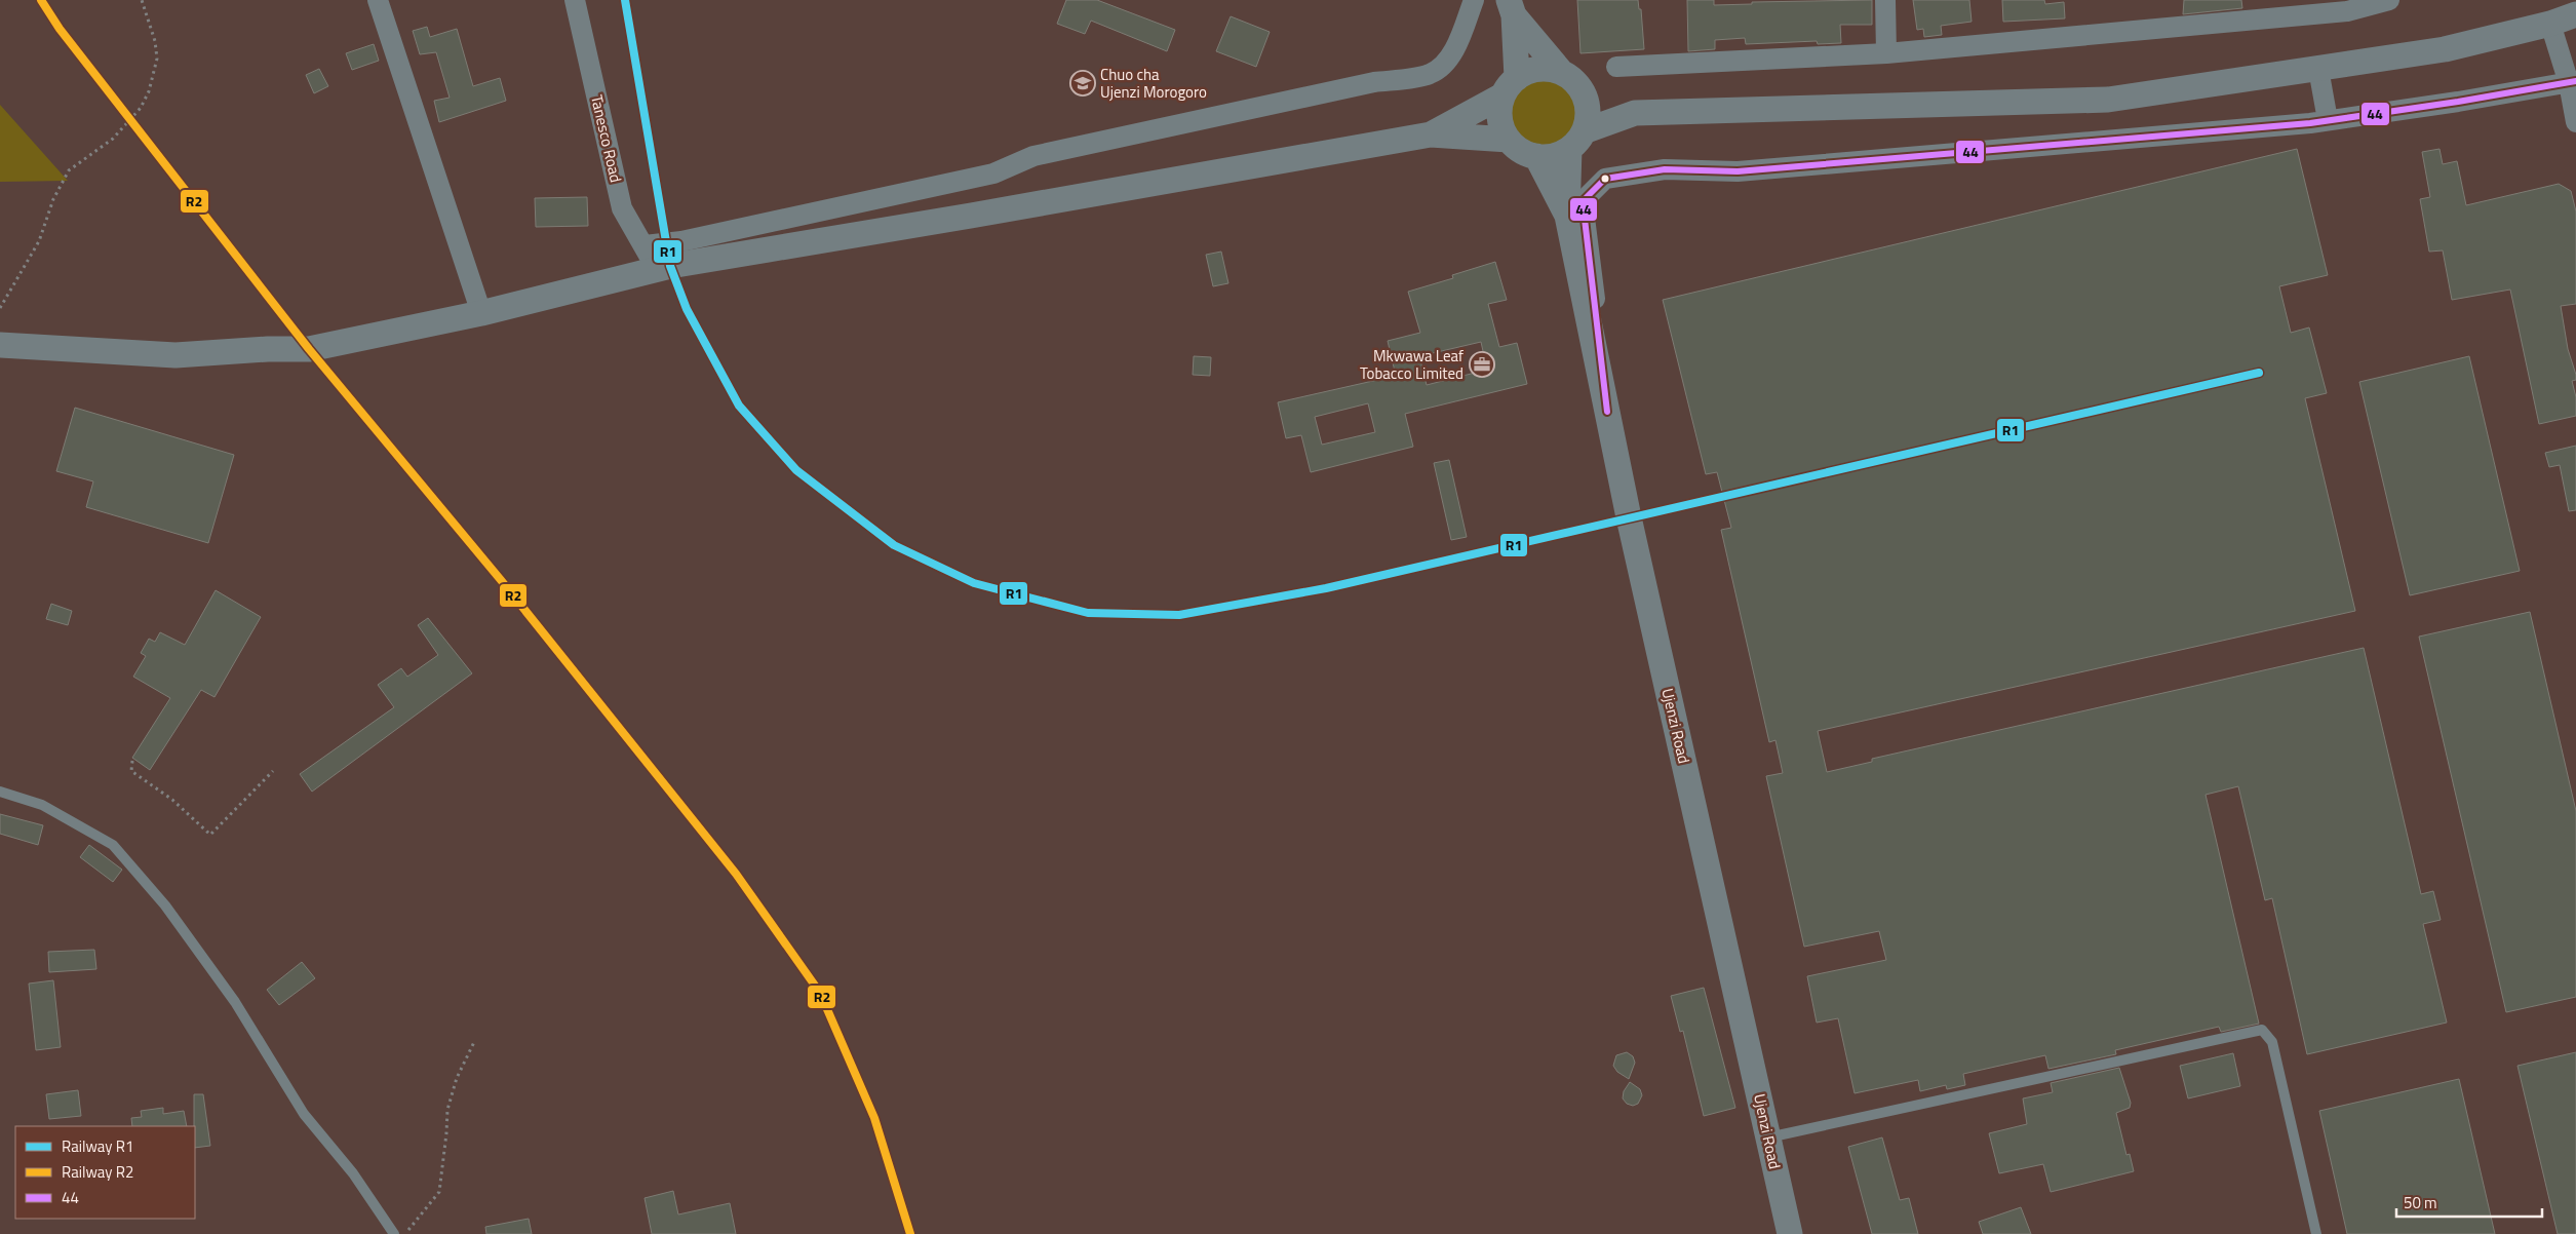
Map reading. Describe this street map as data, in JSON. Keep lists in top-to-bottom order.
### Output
{
  "streets": {
    "street": ["Tanesco Road", "Ujenzi Road"]
  },
  "places": {
    "school or university": ["Chuo cha Ujenzi Morogoro"],
    "office": ["Mkwawa Leaf Tobacco Limited"]
  },
  "lines": ["rail line R1", "rail line R2", "transit line 44"],
  "legend": ["Railway R1", "Railway R2", "44"],
  "scale_bar": "50 m"
}
